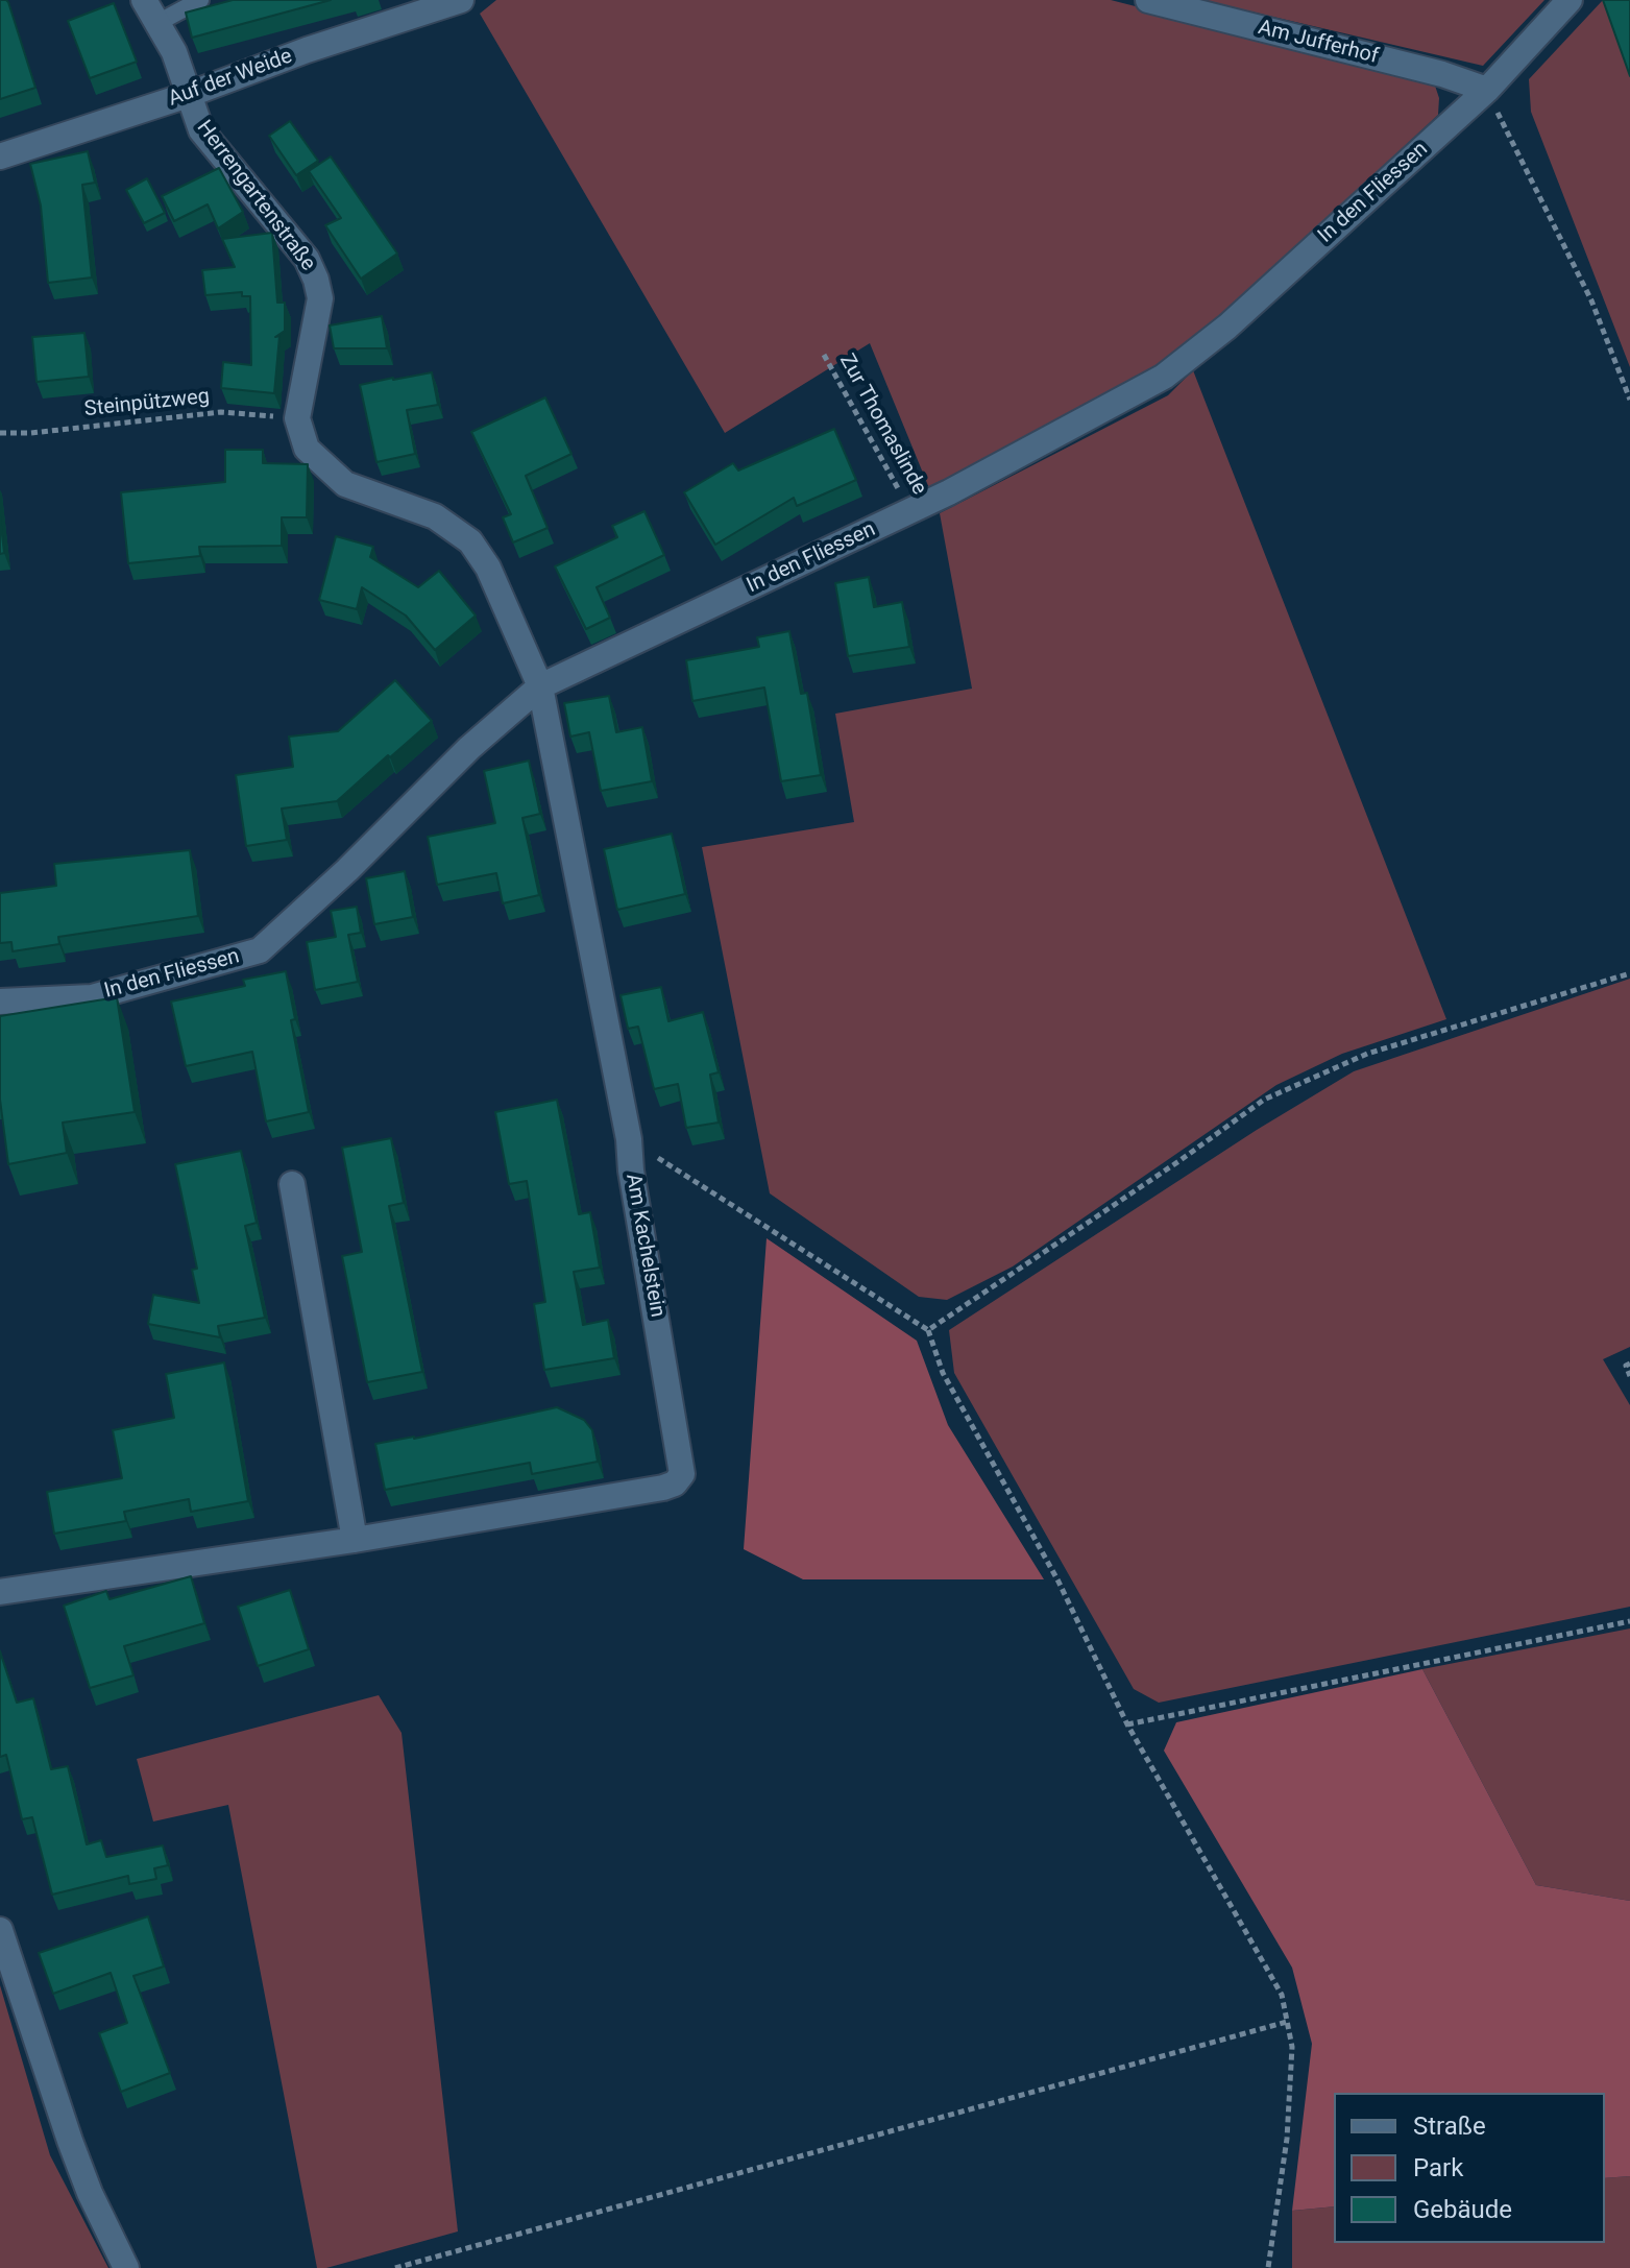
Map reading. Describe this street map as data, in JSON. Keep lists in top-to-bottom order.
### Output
{
  "streets": {
    "street": [
      "Am Jufferhof",
      "Auf der Weide",
      "In den Fliessen",
      "Herrengartenstraße",
      "Am Kachelstein"
    ],
    "path": ["Steinpützweg", "Zur Thomaslinde"]
  },
  "crossings": [
    ["Am Jufferhof", "In den Fliessen"],
    ["Auf der Weide", "Herrengartenstraße"],
    ["In den Fliessen", "Zur Thomaslinde"],
    ["In den Fliessen", "Am Kachelstein"],
    ["Herrengartenstraße", "Steinpützweg"]
  ],
  "legend": ["Straße", "Park", "Gebäude"]
}
